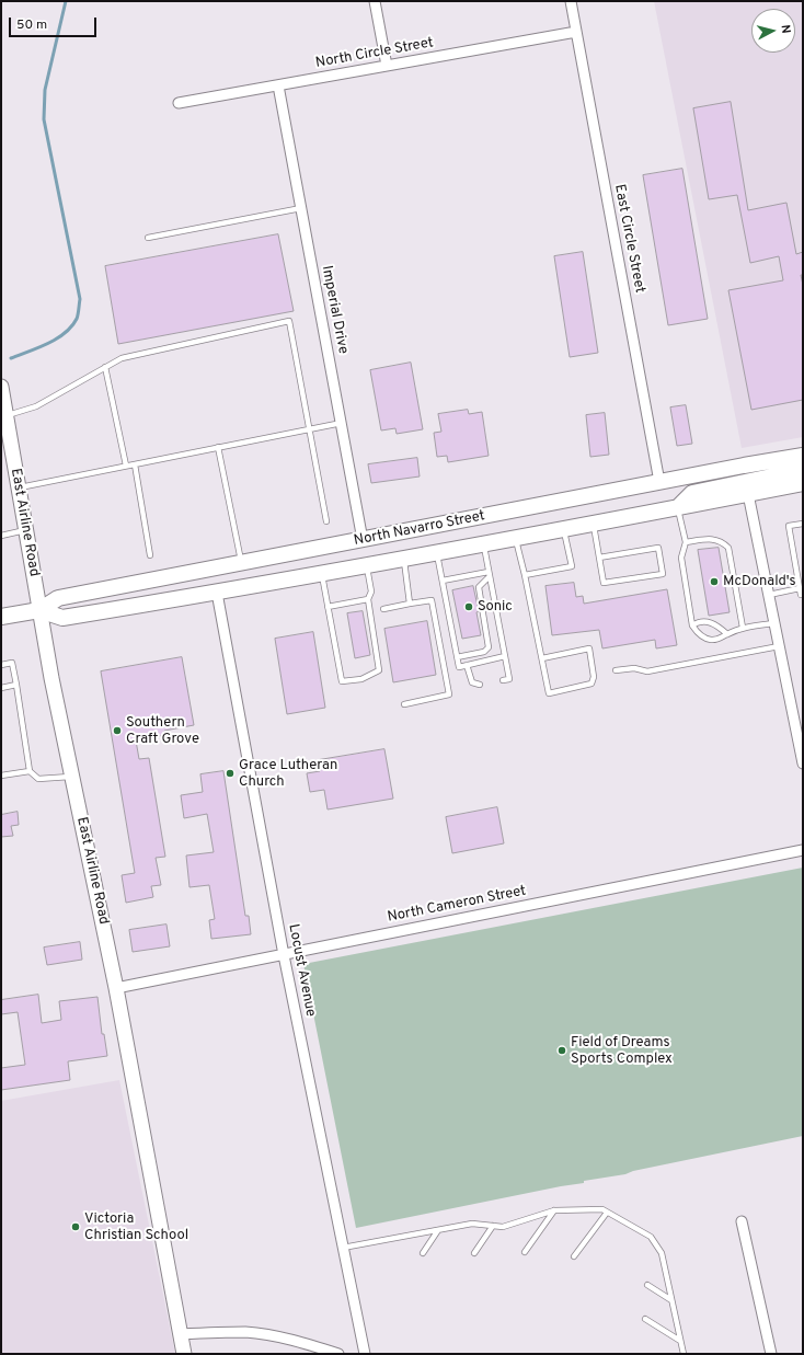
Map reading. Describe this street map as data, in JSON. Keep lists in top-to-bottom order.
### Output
{
  "streets": {
    "main road": ["East Airline Road", "North Navarro Street"],
    "street": [
      "North Circle Street",
      "East Circle Street",
      "Imperial Drive",
      "North Cameron Street",
      "Locust Avenue"
    ]
  },
  "crossings": [
    ["North Circle Street", "East Circle Street"],
    ["North Circle Street", "Imperial Drive"],
    ["East Circle Street", "North Navarro Street"],
    ["Imperial Drive", "North Navarro Street"],
    ["East Airline Road", "North Navarro Street"],
    ["East Airline Road", "North Cameron Street"],
    ["North Navarro Street", "Locust Avenue"],
    ["North Cameron Street", "Locust Avenue"]
  ],
  "places": [
    "McDonald's",
    "Sonic",
    "Southern Craft Grove",
    "Grace Lutheran Church",
    "Field of Dreams Sports Complex",
    "Victoria Christian School"
  ],
  "scale_bar": "50 m",
  "north": "right"
}
